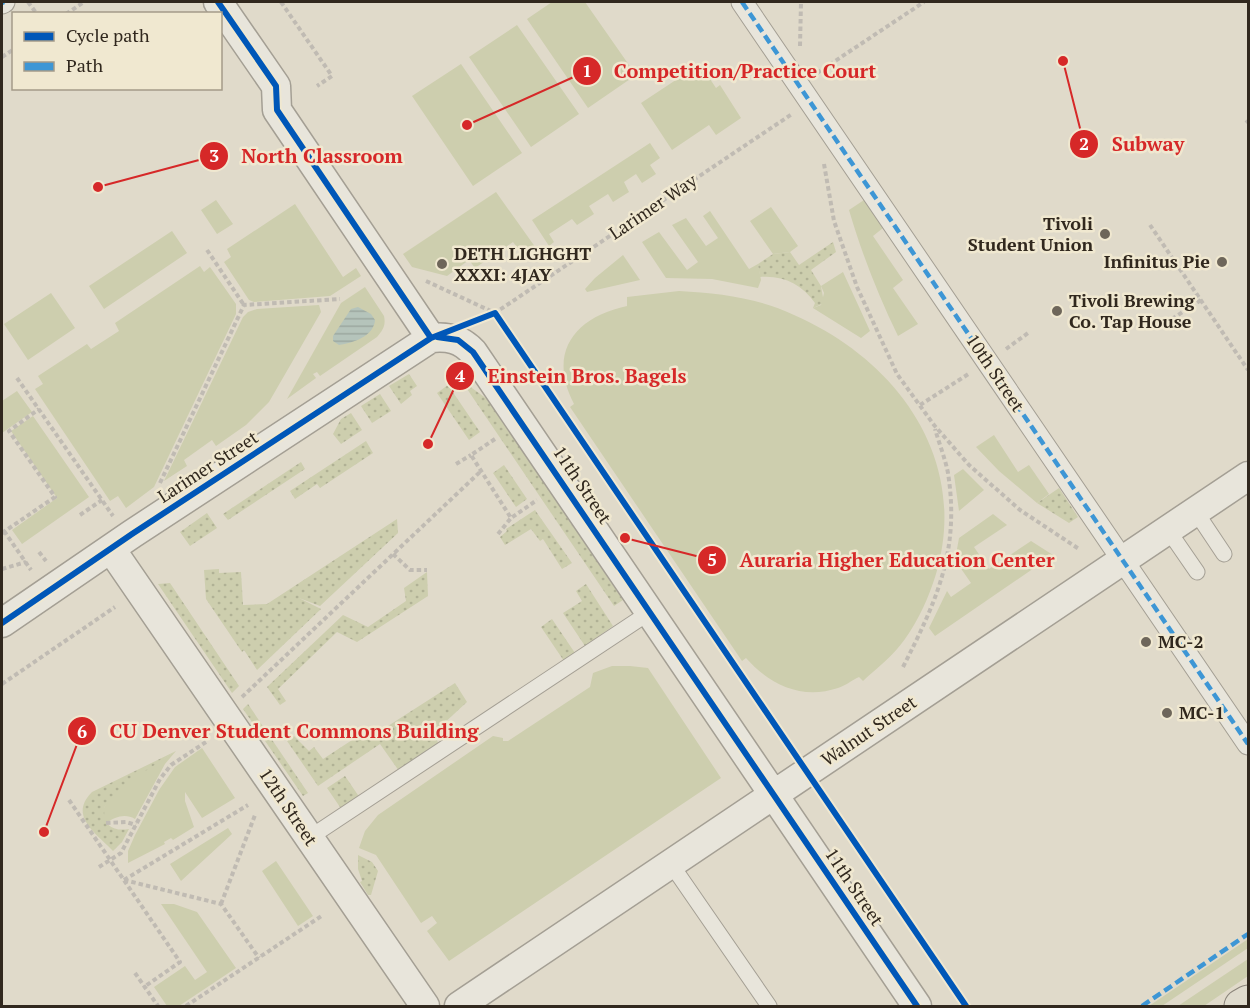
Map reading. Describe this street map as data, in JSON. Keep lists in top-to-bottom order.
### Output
{
  "streets": {
    "street": [
      "10th Street",
      "Larimer Street",
      "11th Street",
      "Walnut Street",
      "12th Street"
    ],
    "path": ["Larimer Way"]
  },
  "crossings": [
    ["Larimer Way", "10th Street"],
    ["10th Street", "Walnut Street"],
    ["Larimer Street", "11th Street"],
    ["Larimer Street", "12th Street"],
    ["11th Street", "Walnut Street"]
  ],
  "places": [
    "Subway",
    "Competition/Practice Court",
    "North Classroom",
    "Tivoli Student Union",
    "Infinitus Pie",
    "DETH LIGHGHT XXXI: 4JAY",
    "Tivoli Brewing Co. Tap House",
    "Einstein Bros. Bagels",
    "Auraria Higher Education Center",
    "MC-2",
    "MC-1",
    "CU Denver Student Commons Building"
  ],
  "legend": ["Cycle path", "Path"]
}
